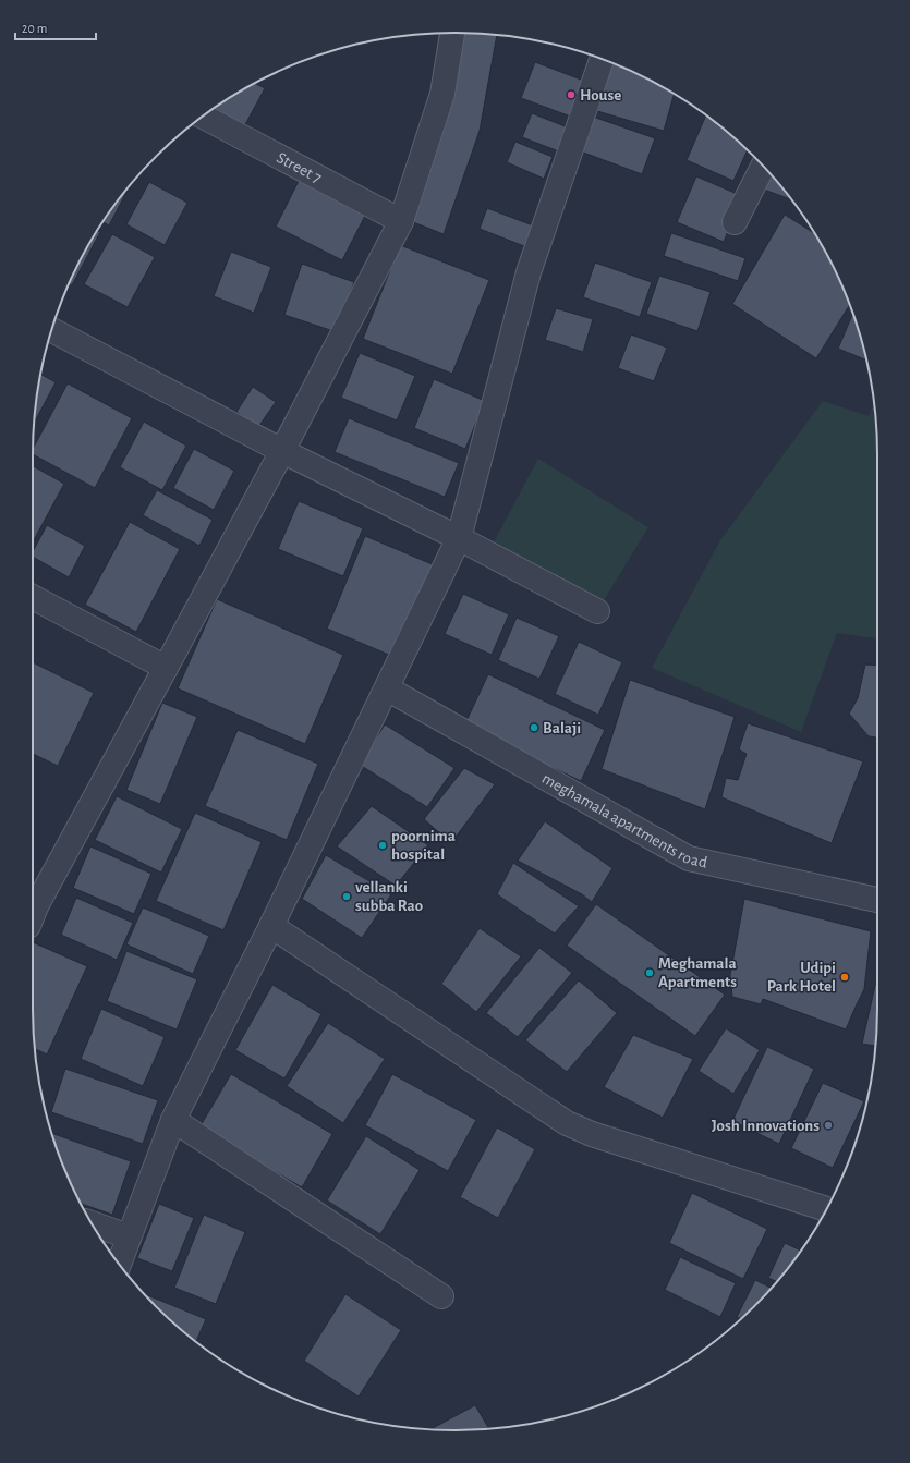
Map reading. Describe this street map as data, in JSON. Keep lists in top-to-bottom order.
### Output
{
  "streets": {
    "street": ["Street 7", "meghamala apartments road"]
  },
  "places": [
    "House",
    "Balaji",
    "poornima hospital",
    "vellanki subba Rao",
    "Meghamala Apartments",
    "Udipi Park Hotel",
    "Josh Innovations"
  ],
  "scale_bar": "20 m"
}
